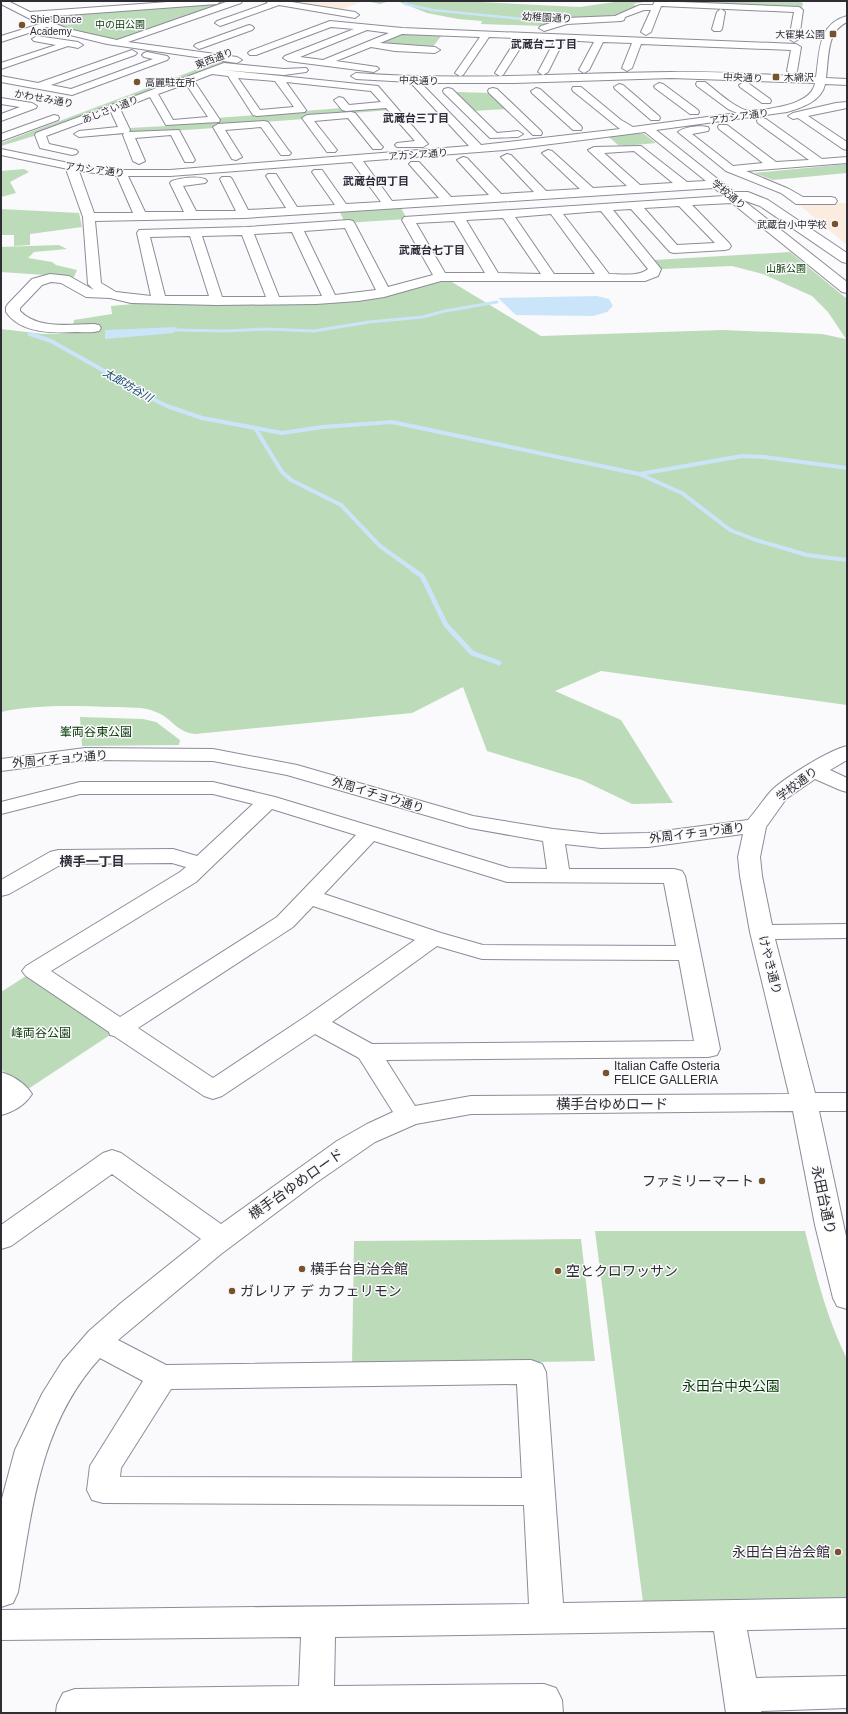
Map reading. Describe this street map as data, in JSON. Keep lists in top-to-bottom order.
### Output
{
  "streets": {
    "street": [
      "幼稚園通り",
      "東西通り",
      "中央通り",
      "かわせみ通り",
      "あじさい通り",
      "アカシア通り",
      "学校通り",
      "外周イチョウ通り",
      "けやき通り",
      "横手台ゆめロード",
      "永田台通り"
    ]
  },
  "crossings": [
    ["東西通り", "中央通り"],
    ["東西通り", "あじさい通り"],
    ["中央通り", "あじさい通り"],
    ["中央通り", "アカシア通り"],
    ["アカシア通り", "学校通り"],
    ["学校通り", "外周イチョウ通り"],
    ["学校通り", "けやき通り"],
    ["外周イチョウ通り", "けやき通り"],
    ["けやき通り", "横手台ゆめロード"],
    ["けやき通り", "永田台通り"],
    ["横手台ゆめロード", "永田台通り"]
  ],
  "districts": [
    "武蔵台二丁目",
    "武蔵台三丁目",
    "武蔵台四丁目",
    "武蔵台七丁目",
    "横手一丁目"
  ],
  "water": ["太郎坊谷川"],
  "parks": [
    "中の田公園",
    "山脈公園",
    "峯両谷東公園",
    "峰両谷公園",
    "永田台中央公園"
  ],
  "places": {
    "other": [
      "Shie Dance Academy",
      "高麗駐在所",
      "武蔵台小中学校",
      "Italian Caffe Osteria FELICE GALLERIA",
      "ファミリーマート",
      "横手台自治会館",
      "空とクロワッサン",
      "ガレリア デ カフェリモン",
      "永田台自治会館"
    ],
    "transit": ["大寉巣公園", "木綿沢"]
  }
}
